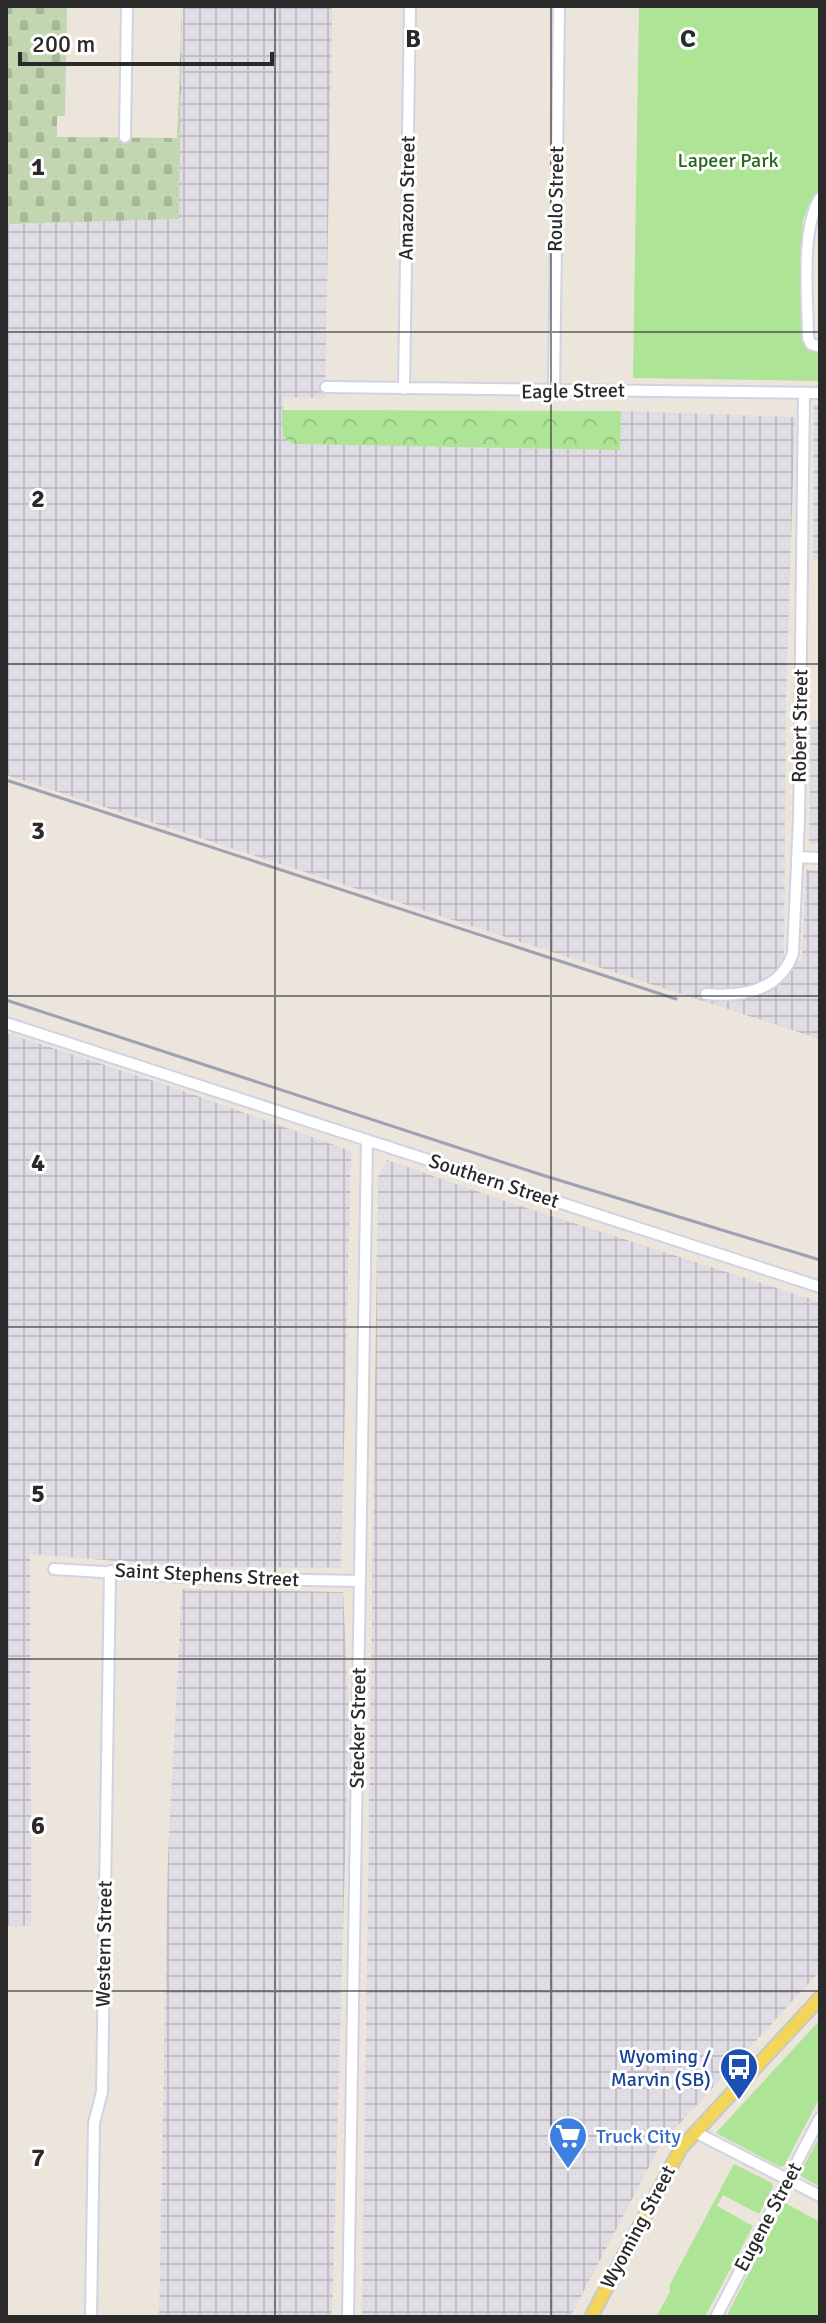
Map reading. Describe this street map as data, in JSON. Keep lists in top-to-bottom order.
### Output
{
  "streets": {
    "main road": ["Wyoming Street"],
    "street": [
      "Amazon Street",
      "Roulo Street",
      "Eagle Street",
      "Robert Street",
      "Southern Street",
      "Saint Stephens Street",
      "Stecker Street",
      "Western Street",
      "Eugene Street"
    ]
  },
  "crossings": [
    ["Amazon Street", "Eagle Street"],
    ["Roulo Street", "Eagle Street"],
    ["Eagle Street", "Robert Street"],
    ["Southern Street", "Stecker Street"],
    ["Saint Stephens Street", "Stecker Street"],
    ["Saint Stephens Street", "Western Street"]
  ],
  "parks": ["Lapeer Park"],
  "places": {
    "bus stop": ["Wyoming / Marvin (SB)"],
    "supermarket": ["Truck City"]
  },
  "scale_bar": "200 m",
  "grid": {
    "columns": ["B", "C"],
    "rows": [
      "1",
      "2",
      "3",
      "4",
      "5",
      "6",
      "7"
    ]
  }
}
